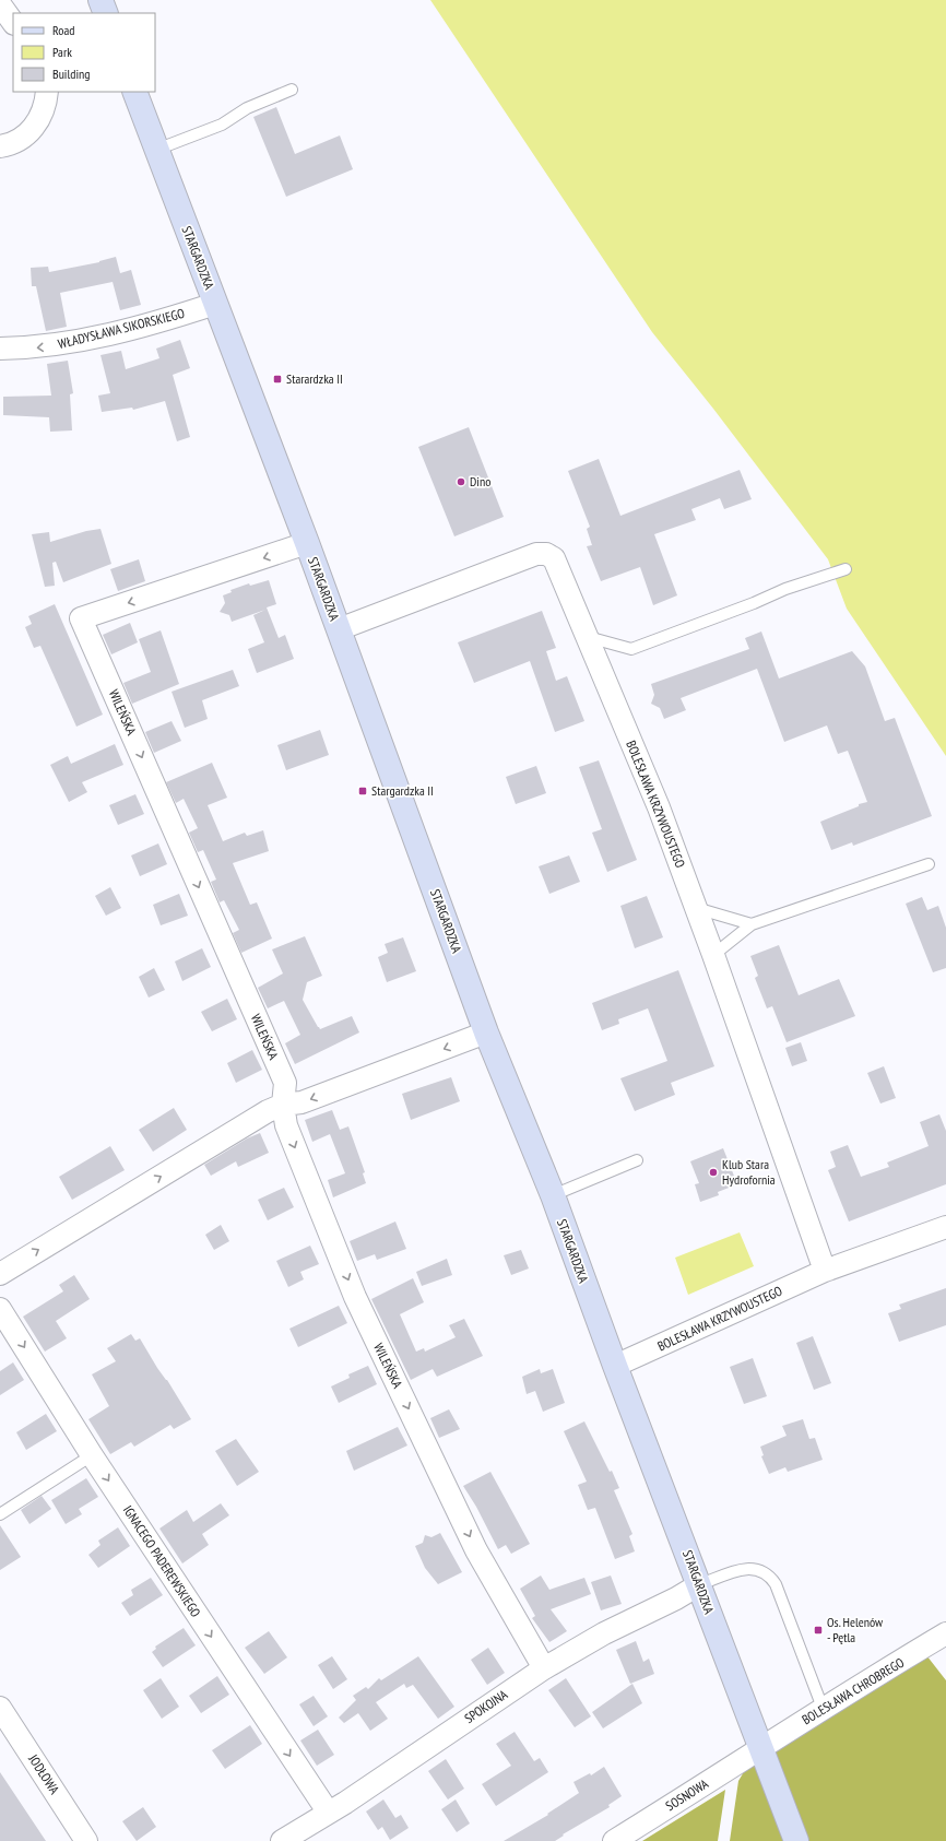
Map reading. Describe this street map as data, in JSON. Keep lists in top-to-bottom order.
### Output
{
  "streets": {
    "street": [
      "STARGARDZKA",
      "WŁADYSŁAWA SIKORSKIEGO",
      "WILEŃSKA",
      "BOLESŁAWA KRZYWOUSTEGO",
      "IGNACEGO PADEREWSKIEGO",
      "BOLESŁAWA CHROBREGO",
      "SPOKOJNA",
      "JODŁOWA",
      "SOSNOWA"
    ]
  },
  "crossings": [
    ["STARGARDZKA", "WŁADYSŁAWA SIKORSKIEGO"],
    ["STARGARDZKA", "WILEŃSKA"],
    ["STARGARDZKA", "BOLESŁAWA KRZYWOUSTEGO"],
    ["STARGARDZKA", "BOLESŁAWA CHROBREGO"],
    ["STARGARDZKA", "SPOKOJNA"],
    ["STARGARDZKA", "SOSNOWA"],
    ["WILEŃSKA", "SPOKOJNA"],
    ["IGNACEGO PADEREWSKIEGO", "SPOKOJNA"],
    ["BOLESŁAWA CHROBREGO", "SOSNOWA"]
  ],
  "one_way": ["WŁADYSŁAWA SIKORSKIEGO", "WILEŃSKA", "IGNACEGO PADEREWSKIEGO"],
  "places": {
    "transit": ["Starardzka II", "Stargardzka II", "Os. Helenów - Pętla"],
    "other": ["Dino", "Klub Stara Hydrofornia"]
  },
  "legend": ["Road", "Park", "Building"]
}
